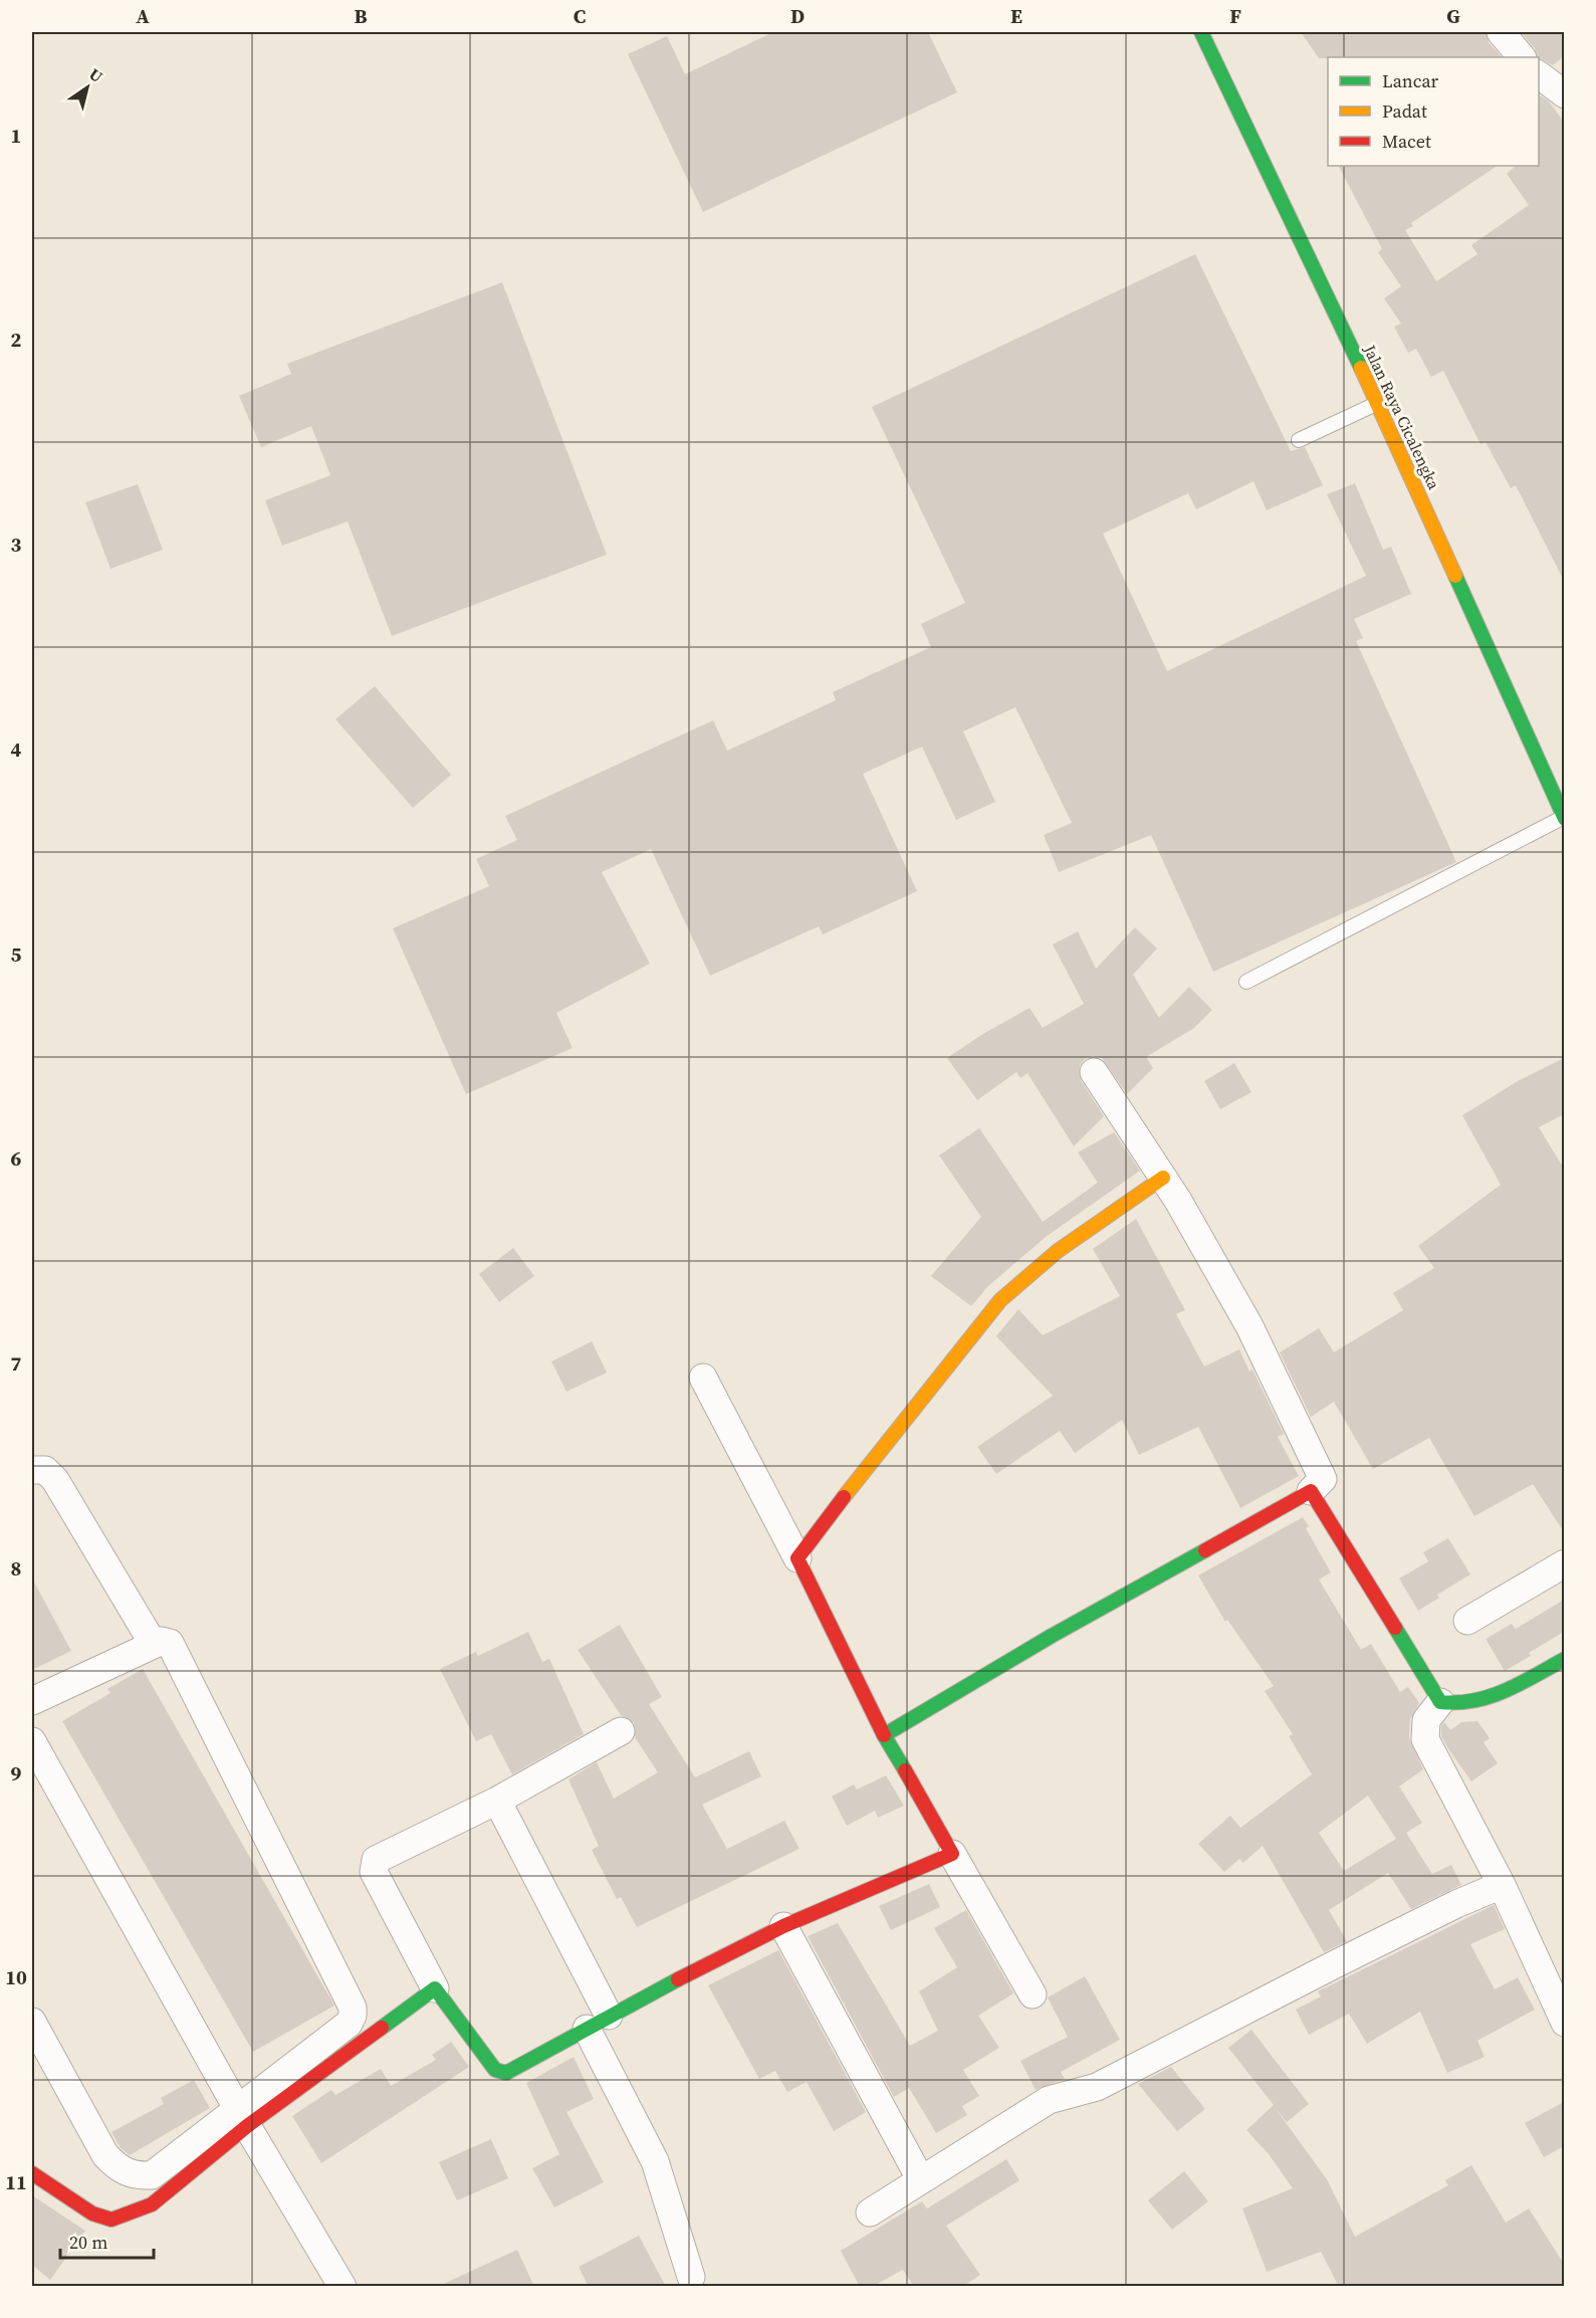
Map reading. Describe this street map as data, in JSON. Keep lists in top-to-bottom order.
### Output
{
  "streets": {
    "street": ["Jalan Raya Cicalengka"]
  },
  "legend": ["Lancar", "Padat", "Macet"],
  "scale_bar": "20 m",
  "north": "top right",
  "grid": {
    "columns": [
      "A",
      "B",
      "C",
      "D",
      "E",
      "F",
      "G"
    ],
    "rows": [
      "1",
      "2",
      "3",
      "4",
      "5",
      "6",
      "7",
      "8",
      "9",
      "10",
      "11"
    ]
  }
}
